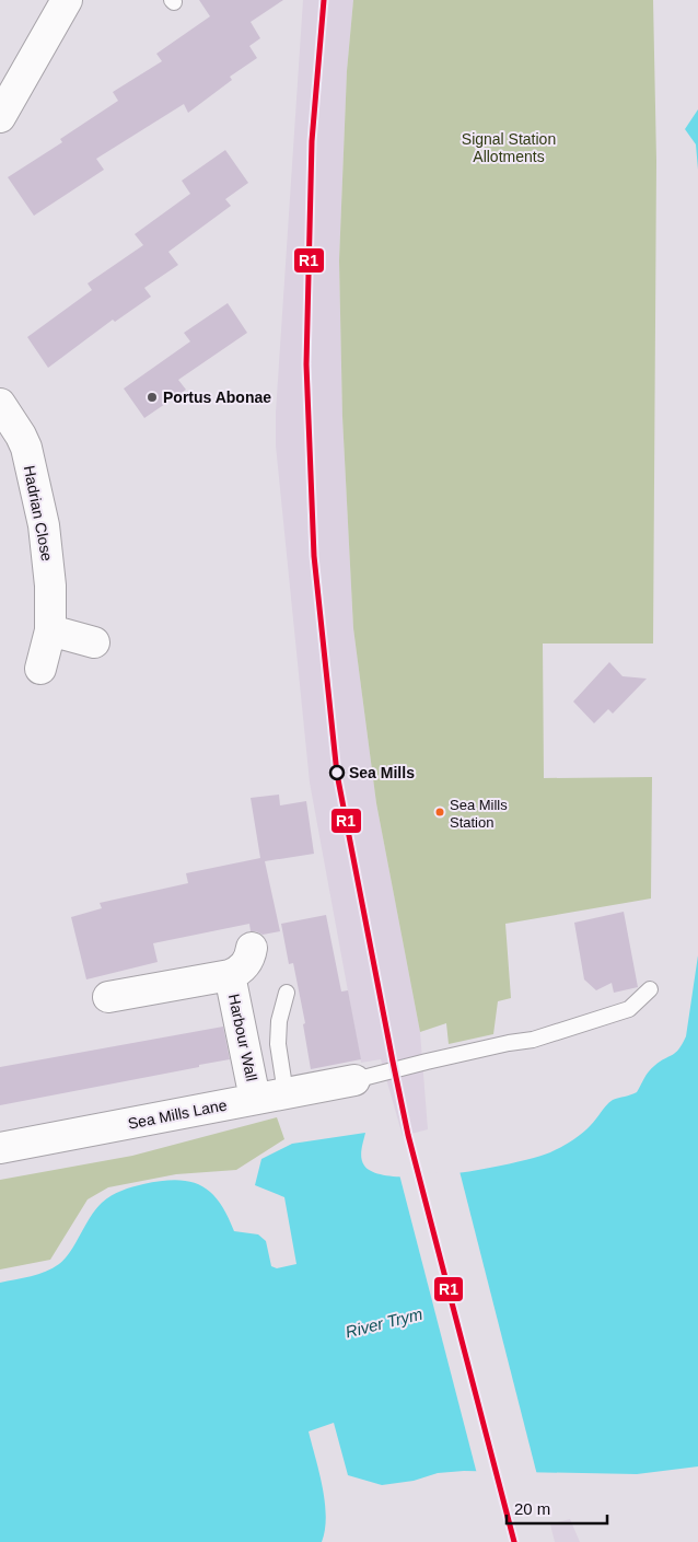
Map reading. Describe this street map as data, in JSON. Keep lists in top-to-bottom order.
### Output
{
  "streets": {
    "street": ["Hadrian Close", "Harbour Wall", "Sea Mills Lane"]
  },
  "crossings": [
    ["Harbour Wall", "Sea Mills Lane"]
  ],
  "water": ["River Trym"],
  "parks": ["Signal Station Allotments"],
  "places": ["Portus Abonae", "Sea Mills", "Sea Mills Station"],
  "lines": ["transit line R1"],
  "scale_bar": "20 m"
}
